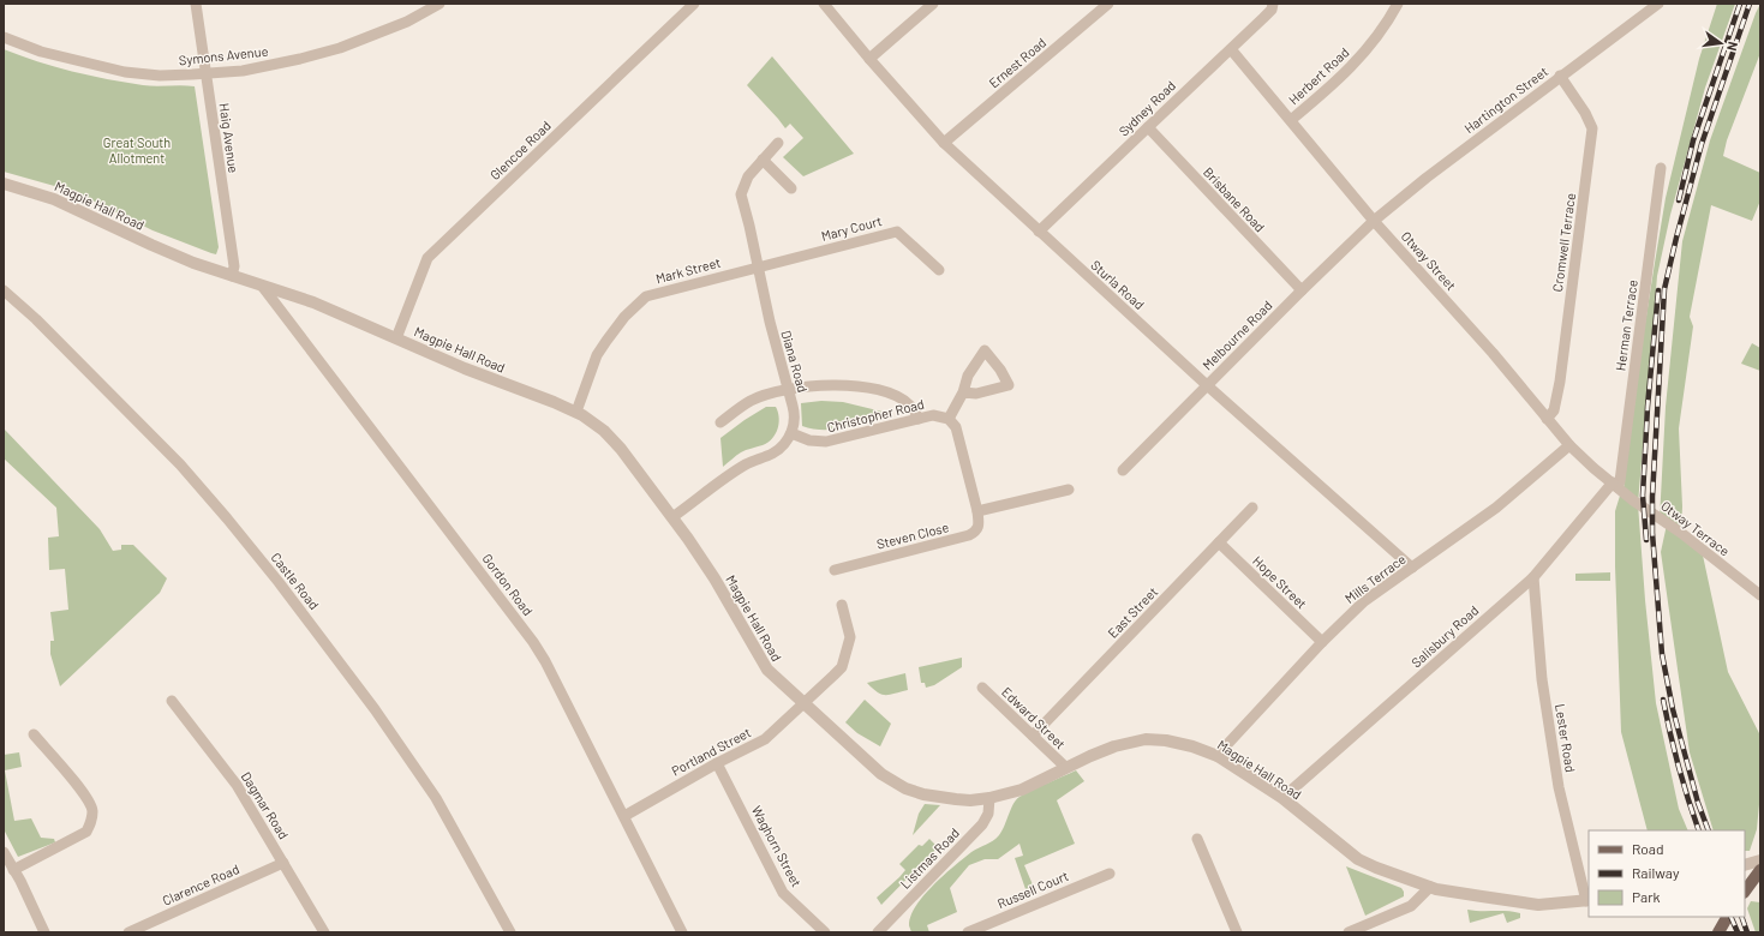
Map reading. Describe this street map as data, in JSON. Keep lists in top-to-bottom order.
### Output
{
  "streets": {
    "street": [
      "Symons Avenue",
      "Ernest Road",
      "Herbert Road",
      "Hartington Street",
      "Sydney Road",
      "Haig Avenue",
      "Glencoe Road",
      "Brisbane Road",
      "Magpie Hall Road",
      "Mary Court",
      "Cromwell Terrace",
      "Otway Street",
      "Mark Street",
      "Sturla Road",
      "Herman Terrace",
      "Melbourne Road",
      "Diana Road",
      "Christopher Road",
      "Otway Terrace",
      "Steven Close",
      "Mills Terrace",
      "Castle Road",
      "Hope Street",
      "Gordon Road",
      "East Street",
      "Salisbury Road",
      "Edward Street",
      "Lester Road",
      "Portland Street",
      "Dagmar Road",
      "Waghorn Street",
      "Listmas Road",
      "Clarence Road",
      "Russell Court"
    ]
  },
  "crossings": [
    ["Symons Avenue", "Haig Avenue"],
    ["Ernest Road", "Sturla Road"],
    ["Herbert Road", "Otway Street"],
    ["Hartington Street", "Cromwell Terrace"],
    ["Hartington Street", "Otway Street"],
    ["Hartington Street", "Melbourne Road"],
    ["Sydney Road", "Brisbane Road"],
    ["Sydney Road", "Otway Street"],
    ["Sydney Road", "Sturla Road"],
    ["Haig Avenue", "Magpie Hall Road"],
    ["Glencoe Road", "Magpie Hall Road"],
    ["Brisbane Road", "Melbourne Road"],
    ["Magpie Hall Road", "Mark Street"],
    ["Magpie Hall Road", "Mills Terrace"],
    ["Magpie Hall Road", "Gordon Road"],
    ["Magpie Hall Road", "Salisbury Road"],
    ["Magpie Hall Road", "Edward Street"],
    ["Magpie Hall Road", "Lester Road"],
    ["Magpie Hall Road", "Portland Street"],
    ["Magpie Hall Road", "Listmas Road"],
    ["Mary Court", "Mark Street"],
    ["Mary Court", "Diana Road"],
    ["Cromwell Terrace", "Otway Street"],
    ["Otway Street", "Herman Terrace"],
    ["Otway Street", "Melbourne Road"],
    ["Otway Street", "Otway Terrace"],
    ["Otway Street", "Mills Terrace"],
    ["Otway Street", "Salisbury Road"],
    ["Mark Street", "Diana Road"],
    ["Sturla Road", "Melbourne Road"],
    ["Sturla Road", "Mills Terrace"],
    ["Herman Terrace", "Otway Terrace"],
    ["Herman Terrace", "Salisbury Road"],
    ["Diana Road", "Christopher Road"],
    ["Otway Terrace", "Salisbury Road"],
    ["Mills Terrace", "Hope Street"],
    ["Hope Street", "East Street"],
    ["Gordon Road", "Portland Street"],
    ["East Street", "Edward Street"],
    ["Salisbury Road", "Lester Road"],
    ["Portland Street", "Waghorn Street"],
    ["Dagmar Road", "Clarence Road"]
  ],
  "parks": ["Great South Allotment"],
  "legend": ["Road", "Railway", "Park"],
  "north": "right"
}
